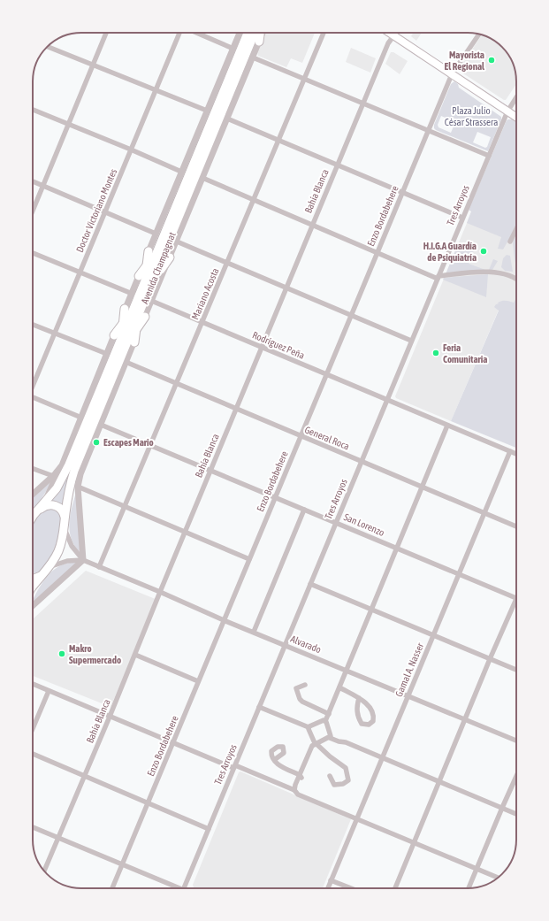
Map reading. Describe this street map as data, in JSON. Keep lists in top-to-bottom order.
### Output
{
  "streets": {
    "highway": ["Avenida Champagnat"],
    "street": [
      "Bahía Blanca",
      "Tres Arroyos",
      "Doctor Victoriano Montes",
      "Enzo Bordabehere",
      "Mariano Acosta",
      "Rodríguez Peña",
      "General Roca",
      "San Lorenzo",
      "Alvarado",
      "Gamal A. Nasser"
    ]
  },
  "crossings": [
    ["Bahía Blanca", "Rodríguez Peña"],
    ["Bahía Blanca", "General Roca"],
    ["Bahía Blanca", "San Lorenzo"],
    ["Bahía Blanca", "Alvarado"],
    ["Tres Arroyos", "Rodríguez Peña"],
    ["Tres Arroyos", "General Roca"],
    ["Tres Arroyos", "San Lorenzo"],
    ["Tres Arroyos", "Alvarado"],
    ["Doctor Victoriano Montes", "Rodríguez Peña"],
    ["Enzo Bordabehere", "Rodríguez Peña"],
    ["Enzo Bordabehere", "General Roca"],
    ["Enzo Bordabehere", "San Lorenzo"],
    ["Enzo Bordabehere", "Alvarado"],
    ["Avenida Champagnat", "Rodríguez Peña"],
    ["Avenida Champagnat", "General Roca"],
    ["Avenida Champagnat", "San Lorenzo"],
    ["Avenida Champagnat", "Alvarado"],
    ["Mariano Acosta", "Rodríguez Peña"],
    ["Mariano Acosta", "General Roca"],
    ["Mariano Acosta", "San Lorenzo"],
    ["Mariano Acosta", "Alvarado"],
    ["Rodríguez Peña", "Gamal A. Nasser"],
    ["General Roca", "Gamal A. Nasser"],
    ["San Lorenzo", "Gamal A. Nasser"],
    ["Alvarado", "Gamal A. Nasser"]
  ],
  "parks": ["Plaza Julio César Strassera"],
  "places": [
    "Mayorista El Regional",
    "H.I.G.A Guardía de Psiquiatría",
    "Feria Comunitaria",
    "Escapes Mario",
    "Makro Supermercado"
  ]
}
